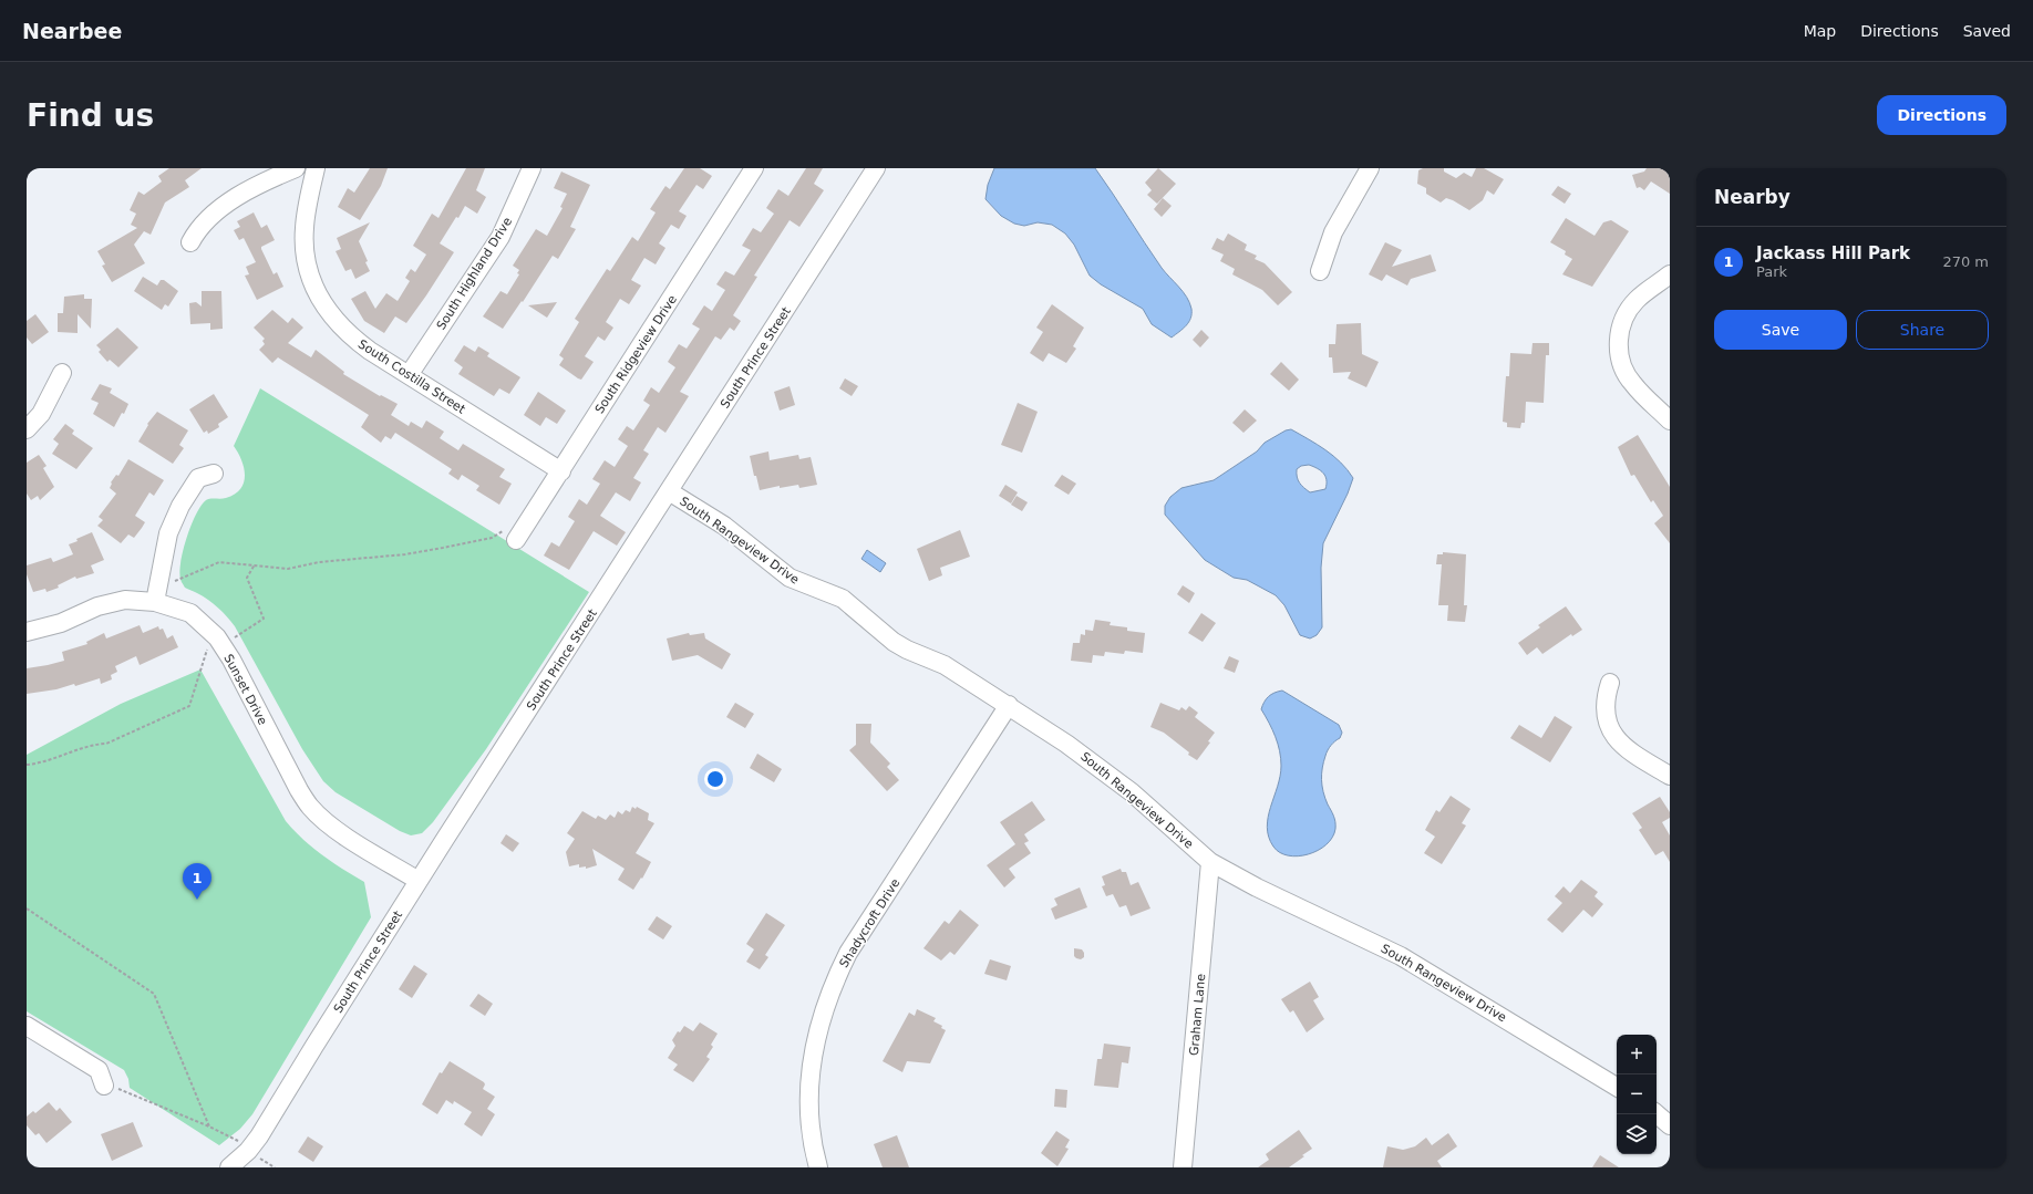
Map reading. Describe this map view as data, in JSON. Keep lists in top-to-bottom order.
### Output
{
  "streets": {
    "street": [
      "South Highland Drive",
      "South Ridgeview Drive",
      "South Prince Street",
      "South Costilla Street",
      "South Rangeview Drive",
      "Sunset Drive",
      "Shadycroft Drive",
      "Graham Lane"
    ]
  },
  "crossings": [
    ["South Highland Drive", "South Costilla Street"],
    ["South Ridgeview Drive", "South Costilla Street"],
    ["South Prince Street", "South Rangeview Drive"],
    ["South Prince Street", "Sunset Drive"],
    ["South Rangeview Drive", "Shadycroft Drive"],
    ["South Rangeview Drive", "Graham Lane"]
  ],
  "page": {
    "header": "Nearbee",
    "nav": ["Map", "Directions", "Saved"],
    "buttons": [
      "Directions",
      ["Save", "Share"]
    ],
    "title": "Find us",
    "heading": "Nearby",
    "list": [
      {
        "mark": "1",
        "name": "Jackass Hill Park",
        "note": "Park",
        "value": "270 m"
      }
    ],
    "pins": "1",
    "map_buttons": ["+", "−"]
  }
}
